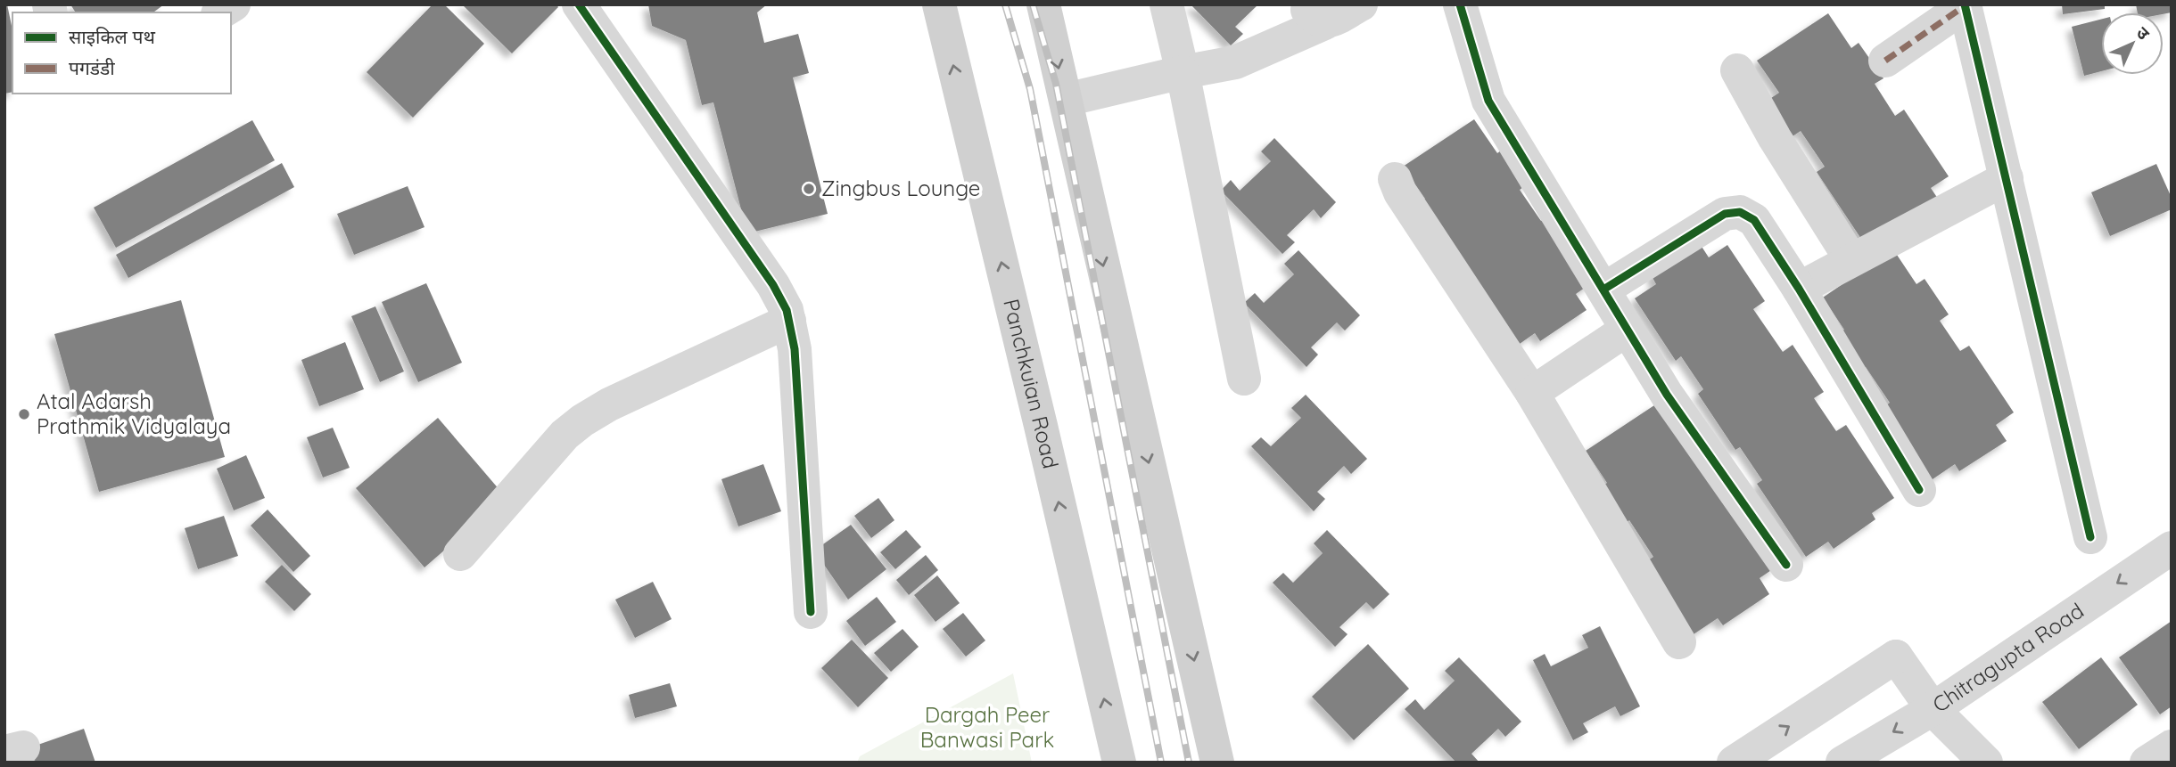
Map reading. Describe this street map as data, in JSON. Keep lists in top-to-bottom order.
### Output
{
  "streets": {
    "main road": ["Panchkuian Road"],
    "street": ["Chitragupta Road"]
  },
  "one_way": ["Chitragupta Road"],
  "parks": ["Dargah Peer Banwasi Park"],
  "places": ["Zingbus Lounge", "Atal Adarsh Prathmik Vidyalaya"],
  "legend": ["साइकिल पथ", "पगडंडी"],
  "north": "top right"
}
